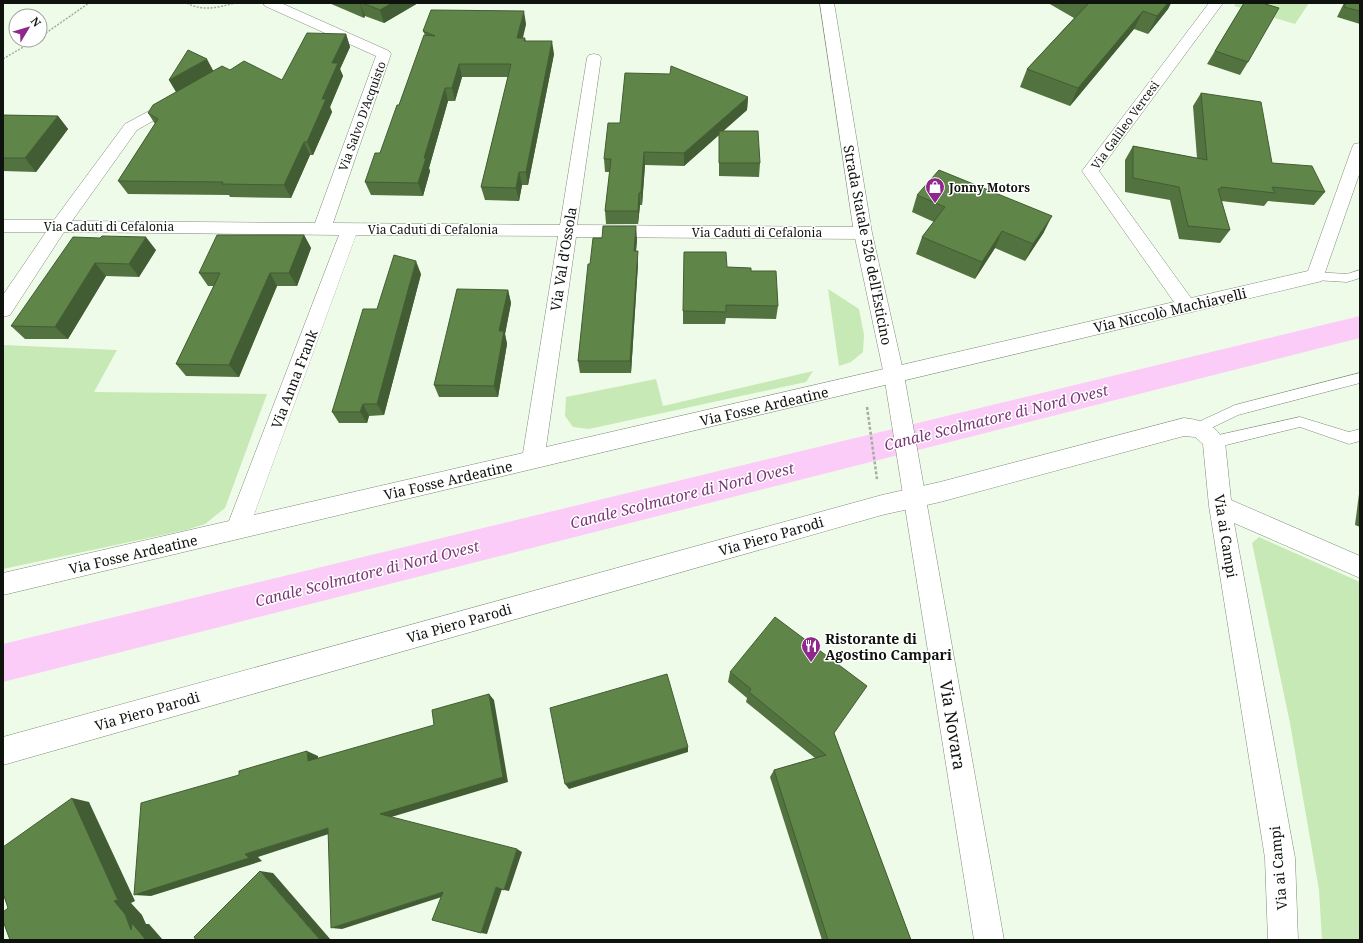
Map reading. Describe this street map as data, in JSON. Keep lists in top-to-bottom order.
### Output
{
  "streets": {
    "street": [
      "Via Salvo D'Acquisto",
      "Via Galileo Vercesi",
      "Via Caduti di Cefalonia",
      "Strada Statale 526 dell'Esticino",
      "Via Val d'Ossola",
      "Via Niccolò Machiavelli",
      "Via Anna Frank",
      "Via Fosse Ardeatine",
      "Via Piero Parodi",
      "Via ai Campi",
      "Via Novara"
    ]
  },
  "crossings": [
    ["Via Salvo D'Acquisto", "Via Caduti di Cefalonia"],
    ["Via Galileo Vercesi", "Via Niccolò Machiavelli"],
    ["Via Caduti di Cefalonia", "Strada Statale 526 dell'Esticino"],
    ["Via Caduti di Cefalonia", "Via Val d'Ossola"],
    ["Via Caduti di Cefalonia", "Via Anna Frank"],
    ["Strada Statale 526 dell'Esticino", "Via Niccolò Machiavelli"],
    ["Strada Statale 526 dell'Esticino", "Via Fosse Ardeatine"],
    ["Strada Statale 526 dell'Esticino", "Via Piero Parodi"],
    ["Strada Statale 526 dell'Esticino", "Via Novara"],
    ["Via Val d'Ossola", "Via Fosse Ardeatine"],
    ["Via Niccolò Machiavelli", "Via Fosse Ardeatine"],
    ["Via Anna Frank", "Via Fosse Ardeatine"],
    ["Via Piero Parodi", "Via Novara"]
  ],
  "water": ["Canale Scolmatore di Nord Ovest"],
  "places": {
    "shop": ["Jonny Motors"],
    "restaurant": ["Ristorante di Agostino Campari"]
  },
  "north": "top right"
}
